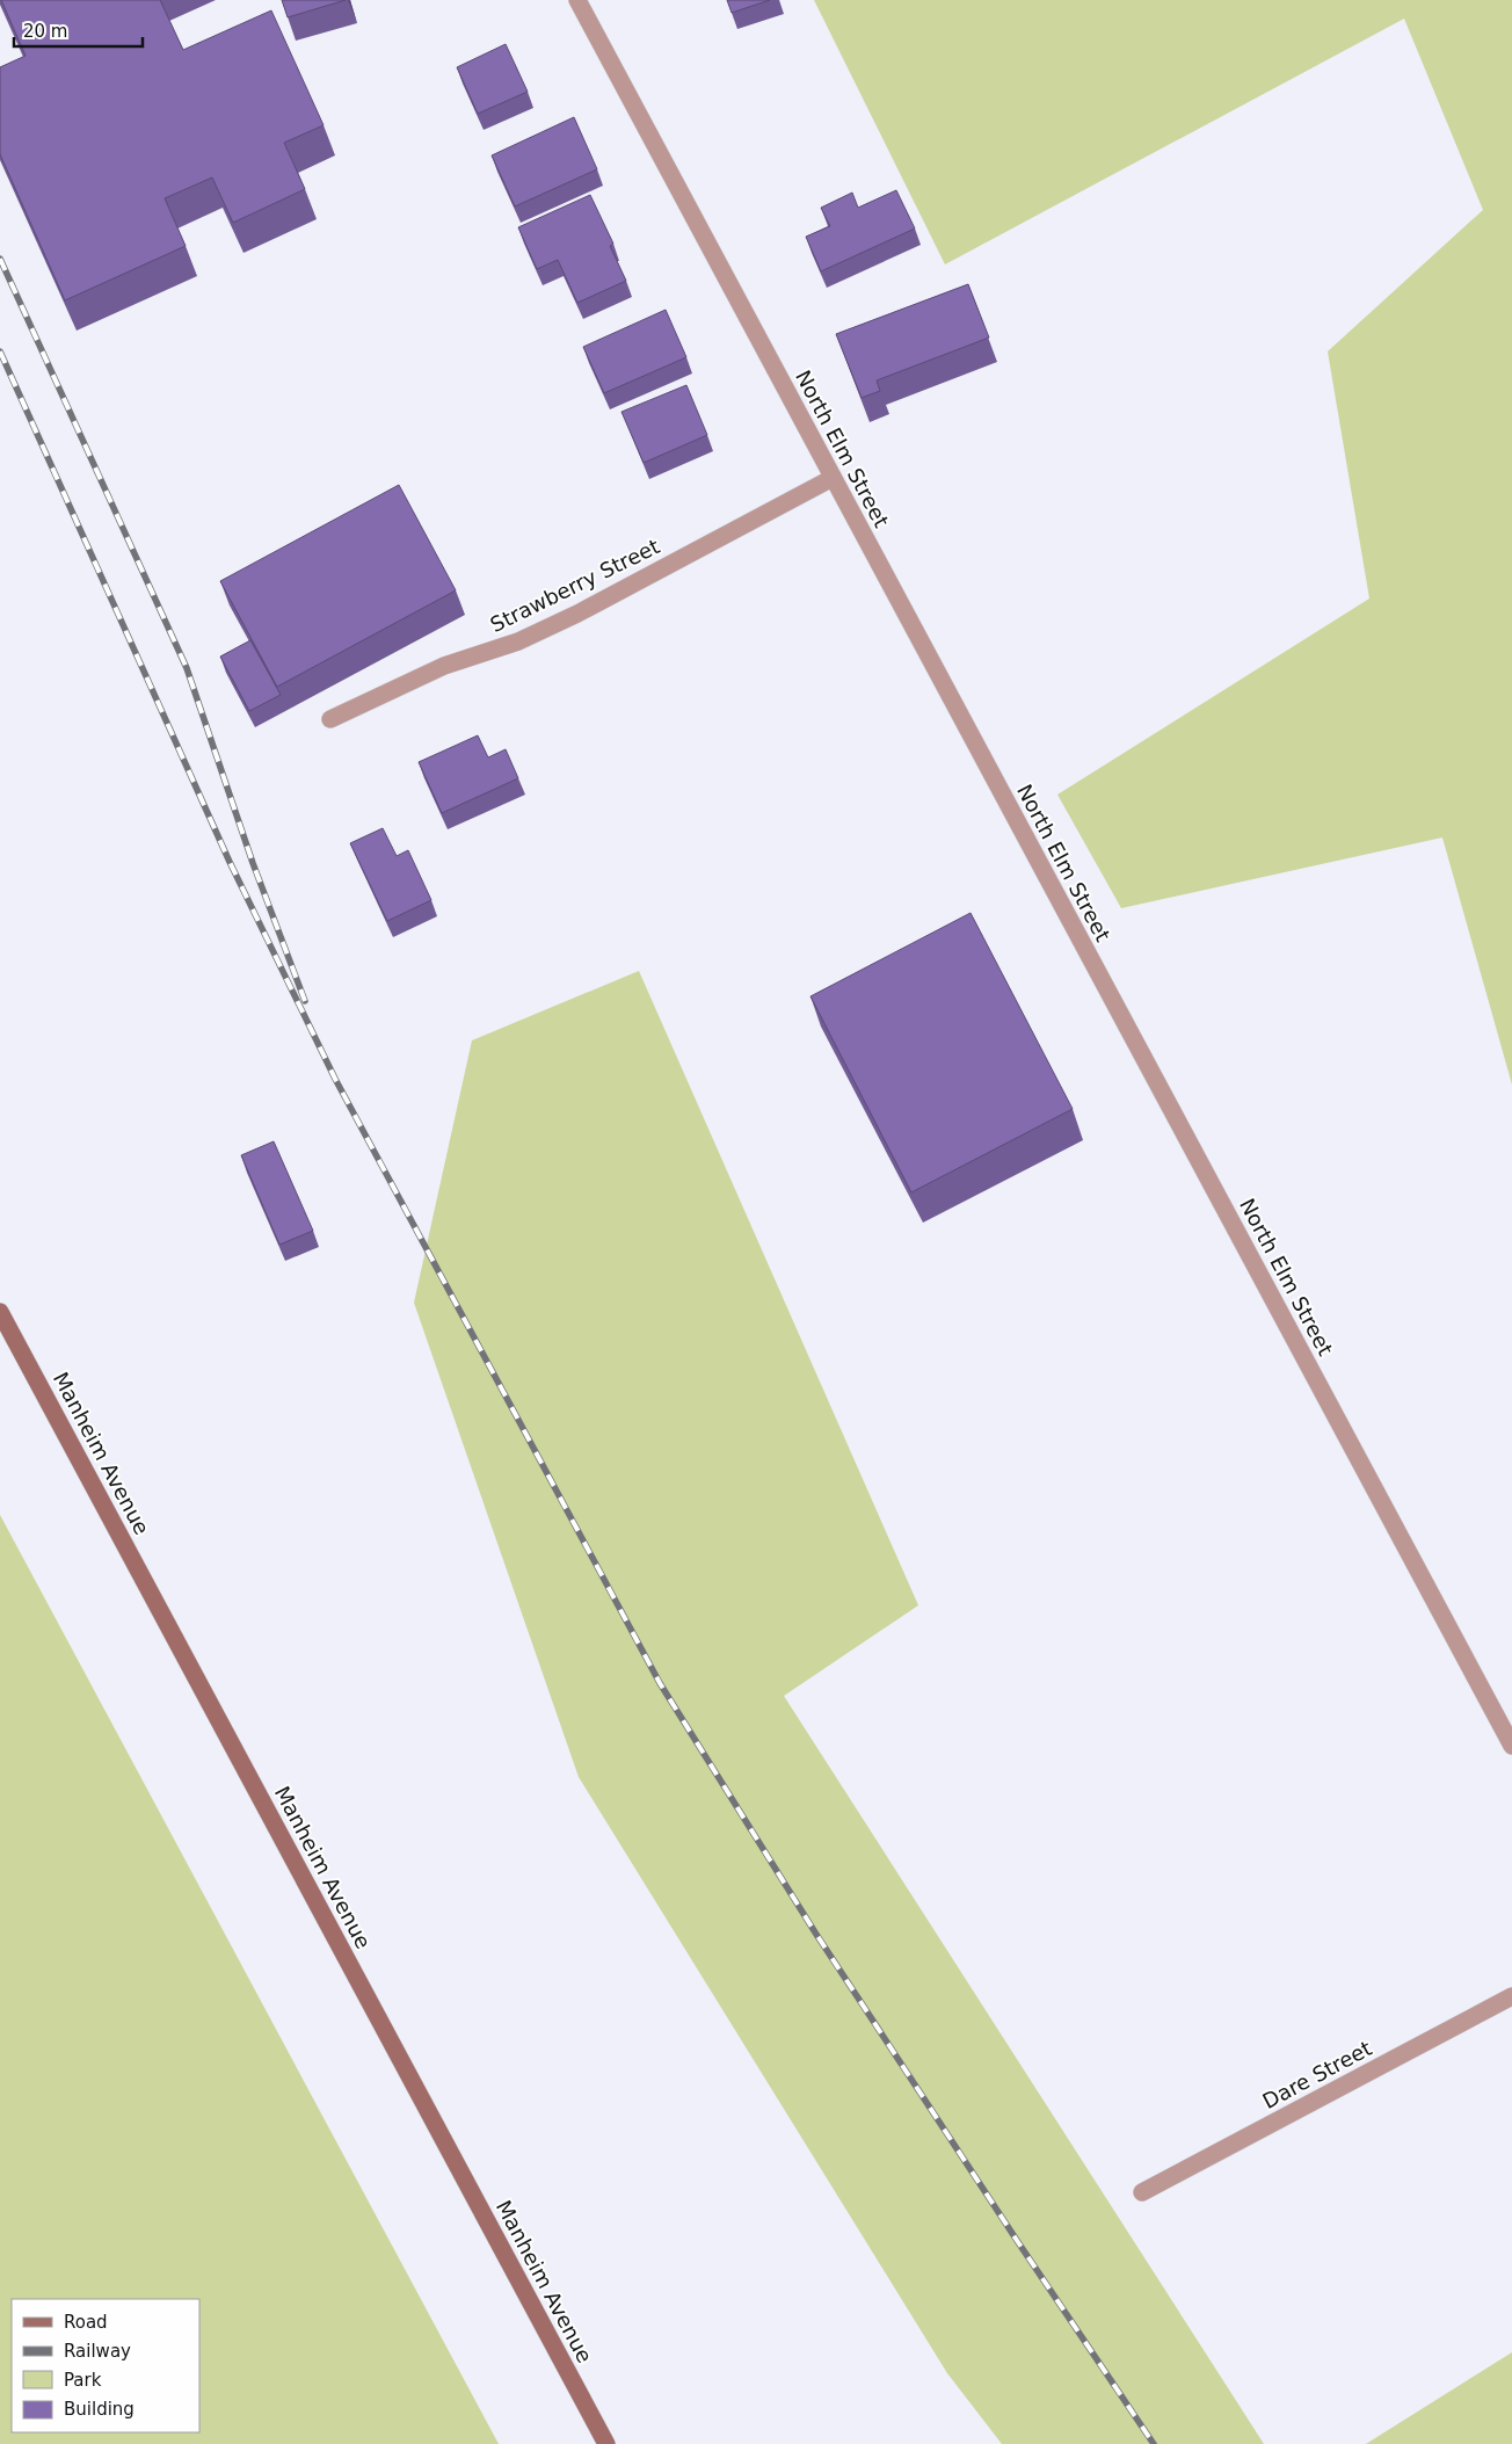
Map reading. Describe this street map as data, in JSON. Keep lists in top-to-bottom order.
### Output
{
  "streets": {
    "street": [
      "North Elm Street",
      "Strawberry Street",
      "Manheim Avenue",
      "Dare Street"
    ]
  },
  "crossings": [
    ["North Elm Street", "Strawberry Street"]
  ],
  "legend": [
    "Road",
    "Railway",
    "Park",
    "Building"
  ],
  "scale_bar": "20 m"
}
